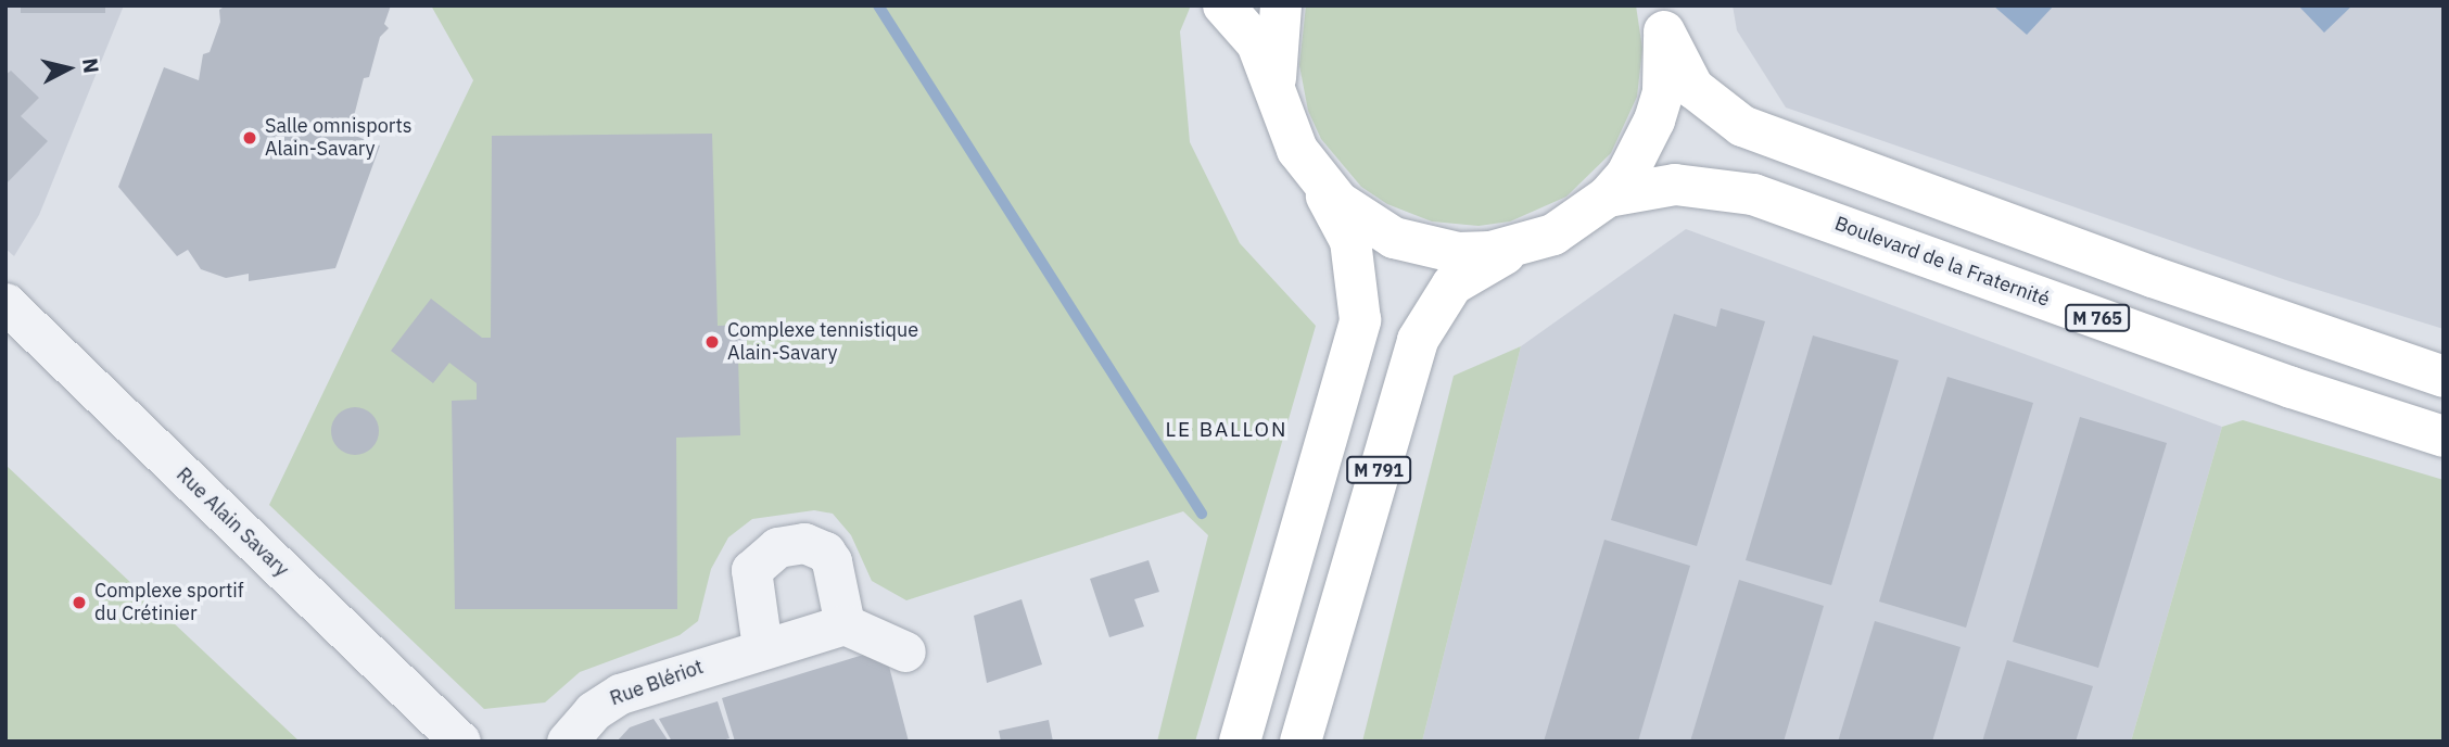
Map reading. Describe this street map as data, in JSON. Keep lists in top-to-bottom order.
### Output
{
  "streets": {
    "main road": ["Boulevard de la Fraternité", "M 765", "M 791"],
    "street": ["Rue Alain Savary", "Rue Blériot"]
  },
  "districts": ["LE BALLON"],
  "places": ["Salle omnisports Alain-Savary", "Complexe tennistique Alain-Savary", "Complexe sportif du Crétinier"],
  "north": "right"
}
